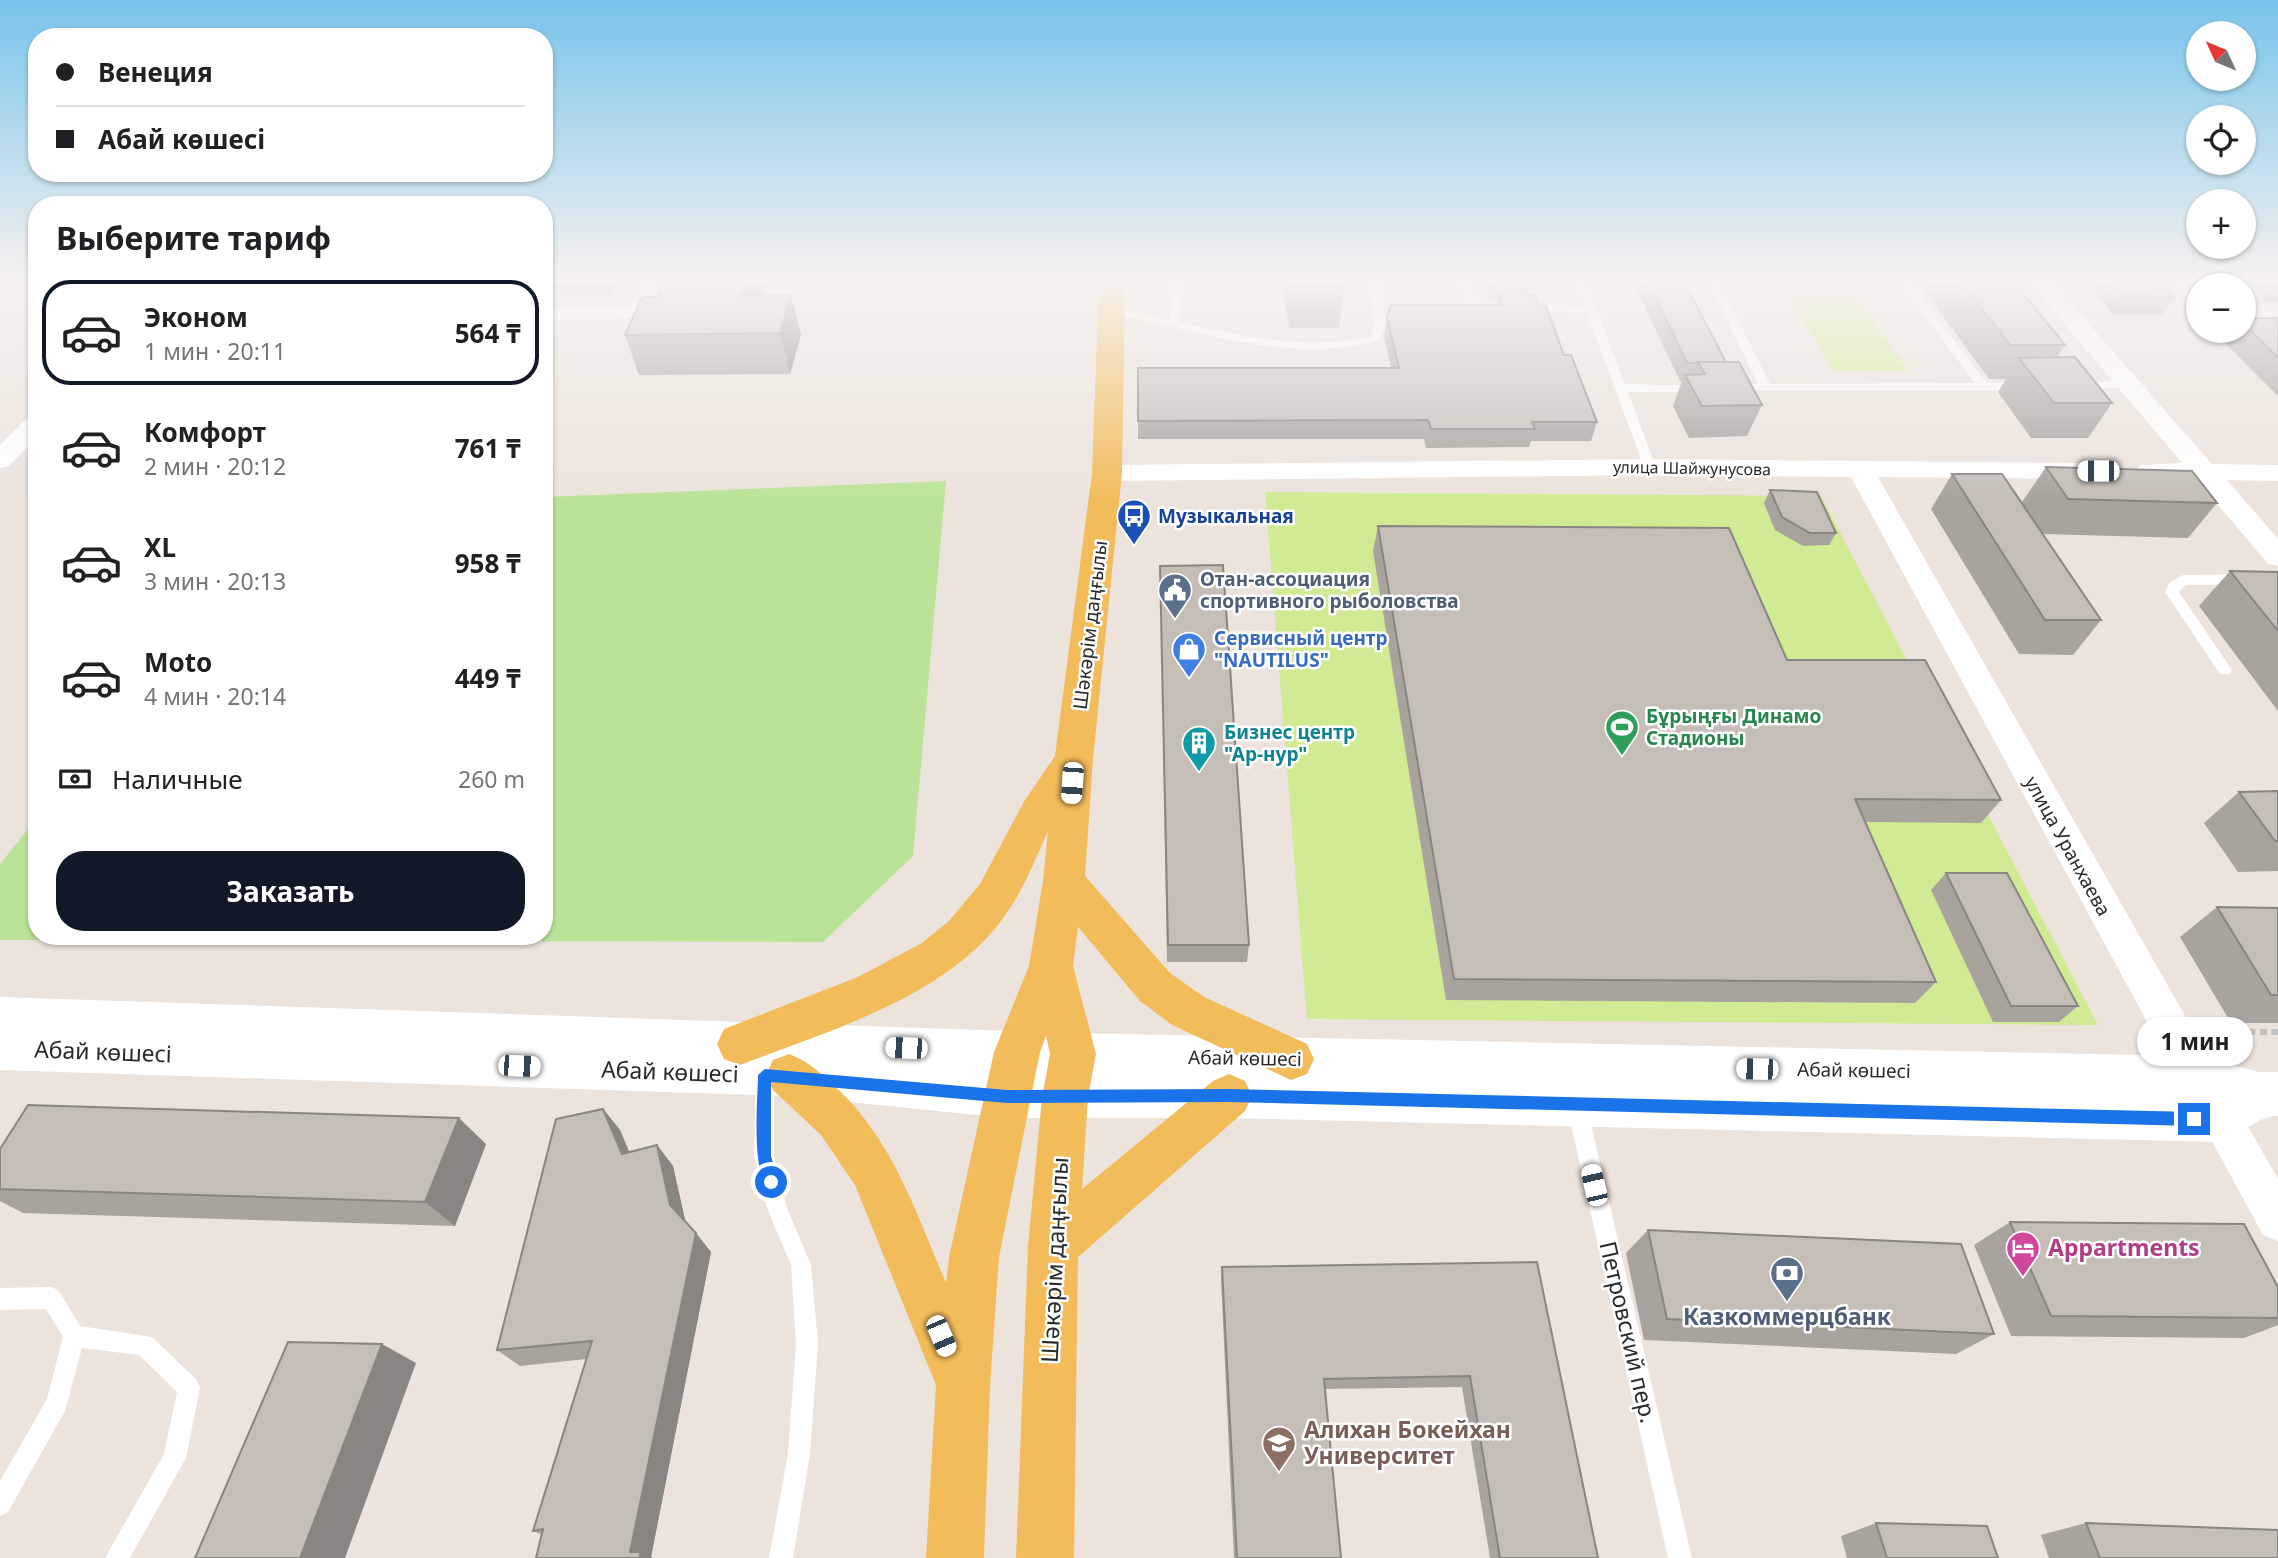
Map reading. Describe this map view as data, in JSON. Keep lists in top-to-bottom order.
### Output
{
  "streets": {
    "main road": ["Шәкәрім даңғылы", "Абай көшесі"],
    "street": ["улица Шайжунусова", "улица Уранхаева"],
    "lane": ["Петровский пер."]
  },
  "crossings": [
    ["улица Шайжунусова", "Шәкәрім даңғылы"],
    ["улица Шайжунусова", "улица Уранхаева"],
    ["Шәкәрім даңғылы", "Абай көшесі"],
    ["улица Уранхаева", "Абай көшесі"],
    ["Абай көшесі", "Петровский пер."]
  ],
  "places": {
    "bus stop": ["Музыкальная"],
    "public building": ["Отан-ассоциация спортивного рыболовства"],
    "shop": ["Сервисный центр \"NAUTILUS\""],
    "sports": ["Бұрыңғы Динамо Стадионы"],
    "building": ["Бизнес центр \"Ар-нур\""],
    "hotel": ["Appartments"],
    "bank": ["Казкоммерцбанк"],
    "school or university": ["Алихан Бокейхан Университет"]
  },
  "north": "top left",
  "page": {
    "map_buttons": ["+", "−"],
    "banner": ["Венеция", "Абай көшесі"],
    "heading": "Выберите тариф",
    "list": [
      {
        "name": "Эконом",
        "note": "1 мин · 20:11",
        "value": "564 ₸"
      },
      {
        "name": "Комфорт",
        "note": "2 мин · 20:12",
        "value": "761 ₸"
      },
      {
        "name": "XL",
        "note": "3 мин · 20:13",
        "value": "958 ₸"
      },
      {
        "name": "Moto",
        "note": "4 мин · 20:14",
        "value": "449 ₸"
      }
    ],
    "pay": ["Наличные", "260 m"],
    "buttons": "Заказать",
    "bubble": "1 мин"
  }
}
